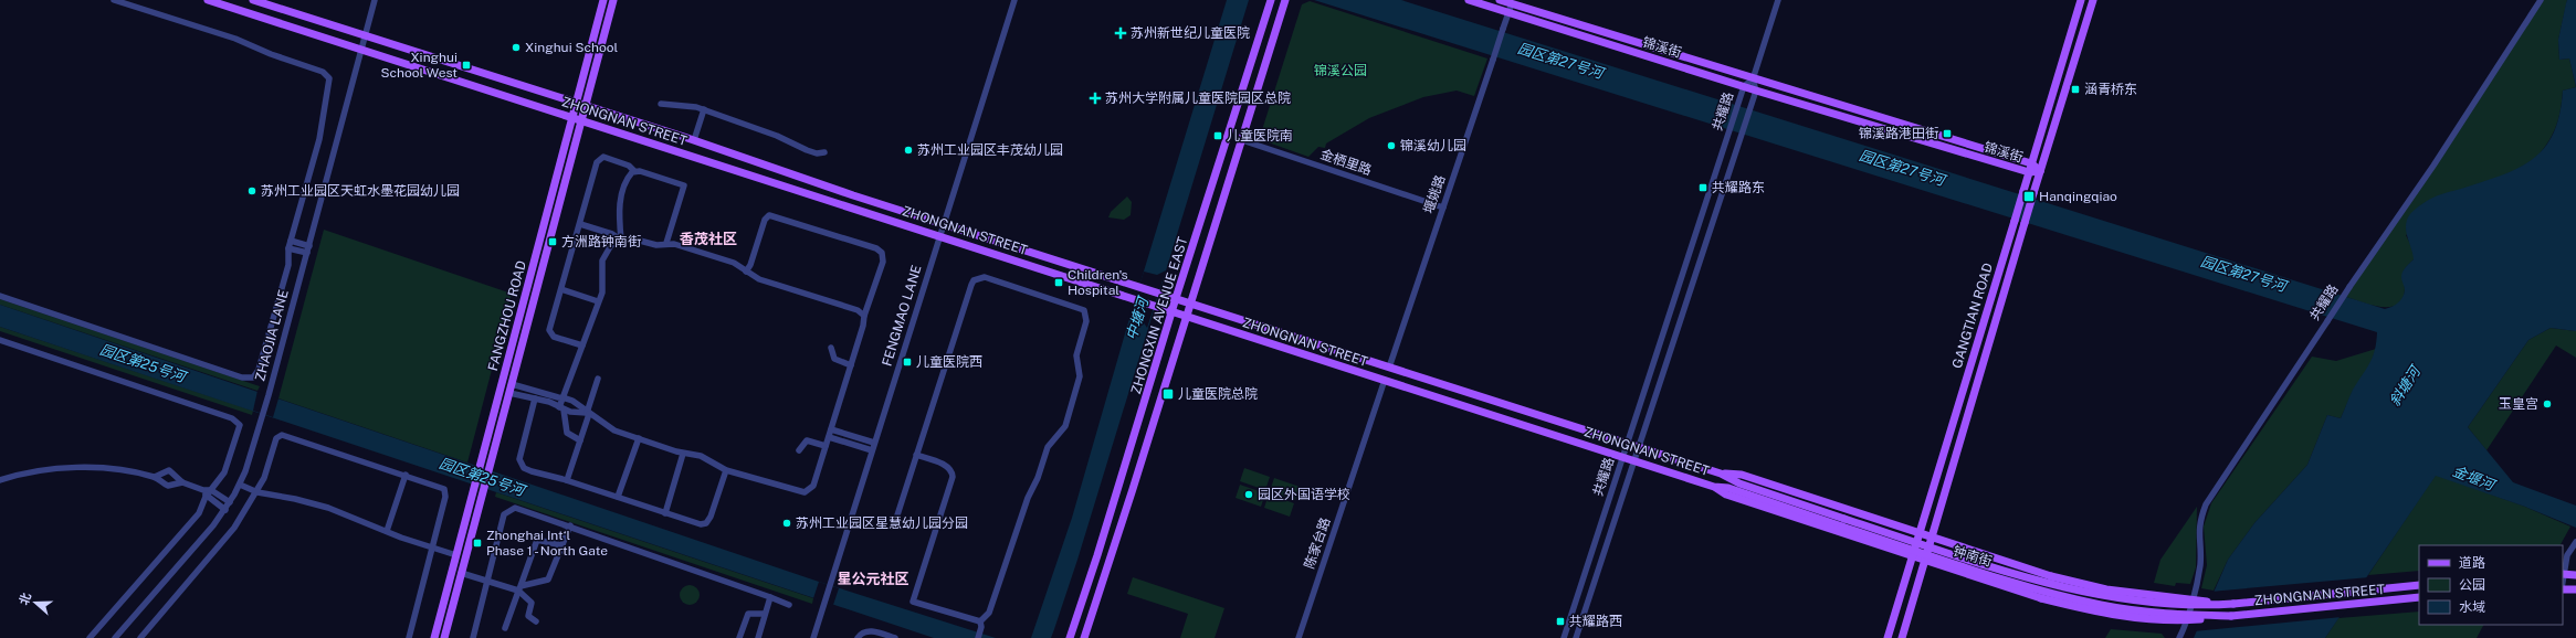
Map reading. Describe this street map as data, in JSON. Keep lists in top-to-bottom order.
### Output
{
  "streets": {
    "main road": [
      "锦溪街",
      "ZHONGNAN STREET",
      "FANGZHOU ROAD",
      "ZHONGXIN AVENUE EAST",
      "GANGTIAN ROAD",
      "钟南街"
    ],
    "street": [
      "共耀路",
      "金栖里路",
      "堰姚路",
      "FENGMAO LANE",
      "ZHAOJIA LANE",
      "陈家台路"
    ]
  },
  "crossings": [
    ["锦溪街", "共耀路"],
    ["锦溪街", "堰姚路"],
    ["锦溪街", "GANGTIAN ROAD"],
    ["共耀路", "ZHONGNAN STREET"],
    ["ZHONGNAN STREET", "堰姚路"],
    ["ZHONGNAN STREET", "FANGZHOU ROAD"],
    ["ZHONGNAN STREET", "FENGMAO LANE"],
    ["ZHONGNAN STREET", "ZHONGXIN AVENUE EAST"],
    ["ZHONGNAN STREET", "ZHAOJIA LANE"],
    ["ZHONGNAN STREET", "陈家台路"],
    ["ZHONGNAN STREET", "钟南街"],
    ["金栖里路", "堰姚路"],
    ["金栖里路", "ZHONGXIN AVENUE EAST"]
  ],
  "districts": ["香茂社区", "星公元社区"],
  "water": [
    "园区第27号河",
    "中塘河",
    "园区第25号河",
    "斜塘河",
    "金堰河"
  ],
  "parks": ["锦溪公园"],
  "places": {
    "health": ["苏州新世纪儿童医院", "苏州大学附属儿童医院园区总院"],
    "other": [
      "Xinghui School",
      "锦溪幼儿园",
      "苏州工业园区丰茂幼儿园",
      "苏州工业园区天虹水墨花园幼儿园",
      "玉皇宫",
      "园区外国语学校",
      "苏州工业园区星慧幼儿园分园"
    ],
    "transit": [
      "Xinghui School West",
      "涵青桥东",
      "锦溪路港田街",
      "儿童医院南",
      "共耀路东",
      "Hanqingqiao",
      "方洲路钟南街",
      "Children's Hospital",
      "儿童医院西",
      "儿童医院总院",
      "Zhonghai Int‘l Phase 1 - North Gate",
      "共耀路西"
    ]
  },
  "legend": ["道路", "公园", "水域"],
  "north": "left"
}
